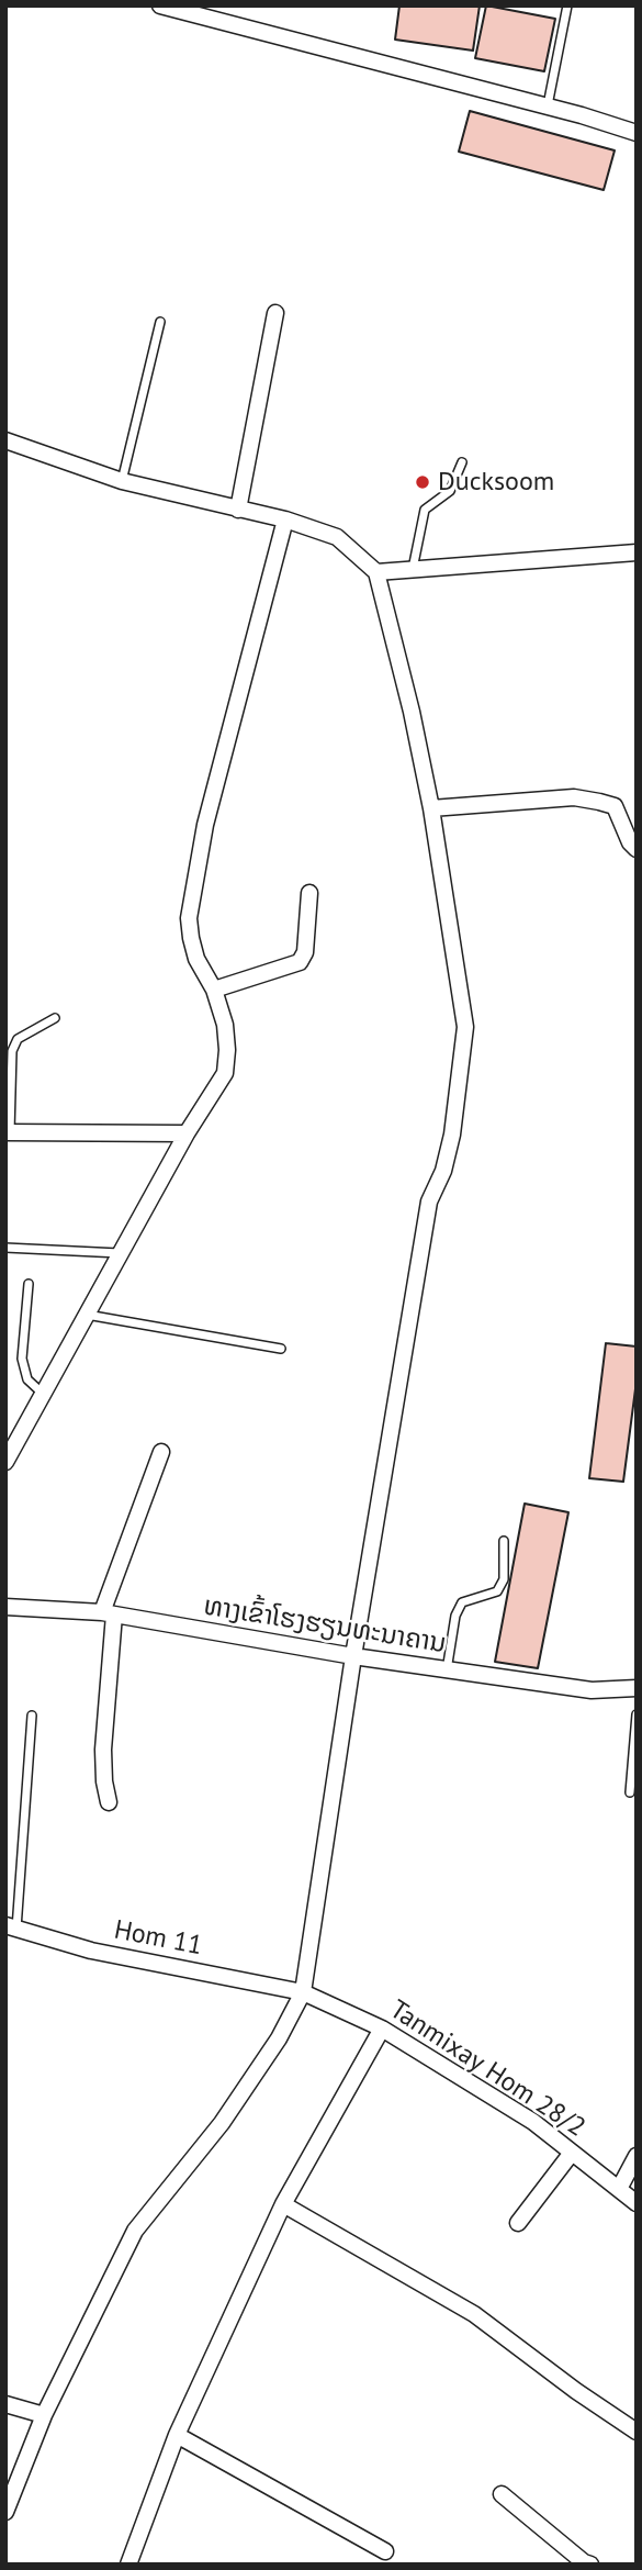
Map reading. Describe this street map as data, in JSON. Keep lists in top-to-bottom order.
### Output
{
  "streets": {
    "street": ["ທາງເຂົ້າໂຮງຮຽນທະນາຄານ", "Hom 11", "Tanmixay Hom 28/2"]
  },
  "crossings": [
    ["Hom 11", "Tanmixay Hom 28/2"]
  ],
  "places": ["Ducksoom"]
}
